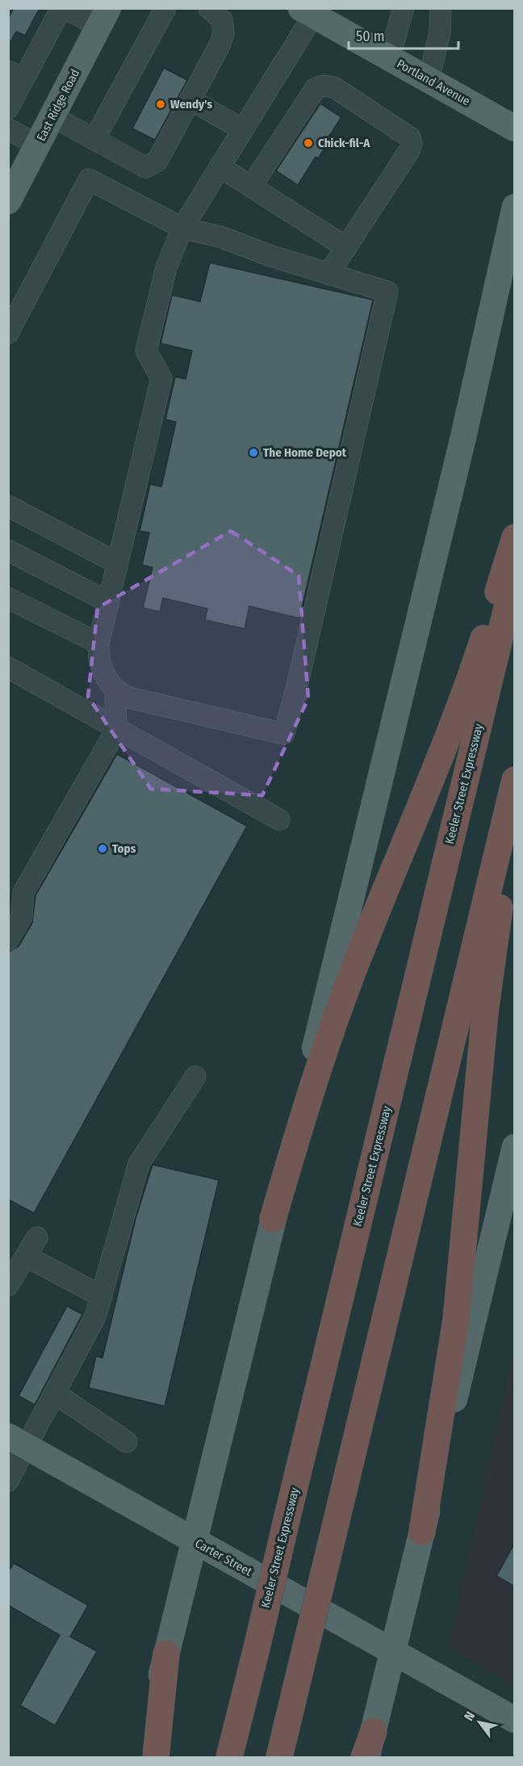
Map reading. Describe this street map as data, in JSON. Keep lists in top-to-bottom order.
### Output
{
  "streets": {
    "highway": ["Keeler Street Expressway"],
    "main road": ["Portland Avenue", "East Ridge Road", "Carter Street"]
  },
  "places": [
    "Wendy's",
    "Chick-fil-A",
    "The Home Depot",
    "Tops"
  ],
  "scale_bar": "50 m",
  "north": "top left"
}
